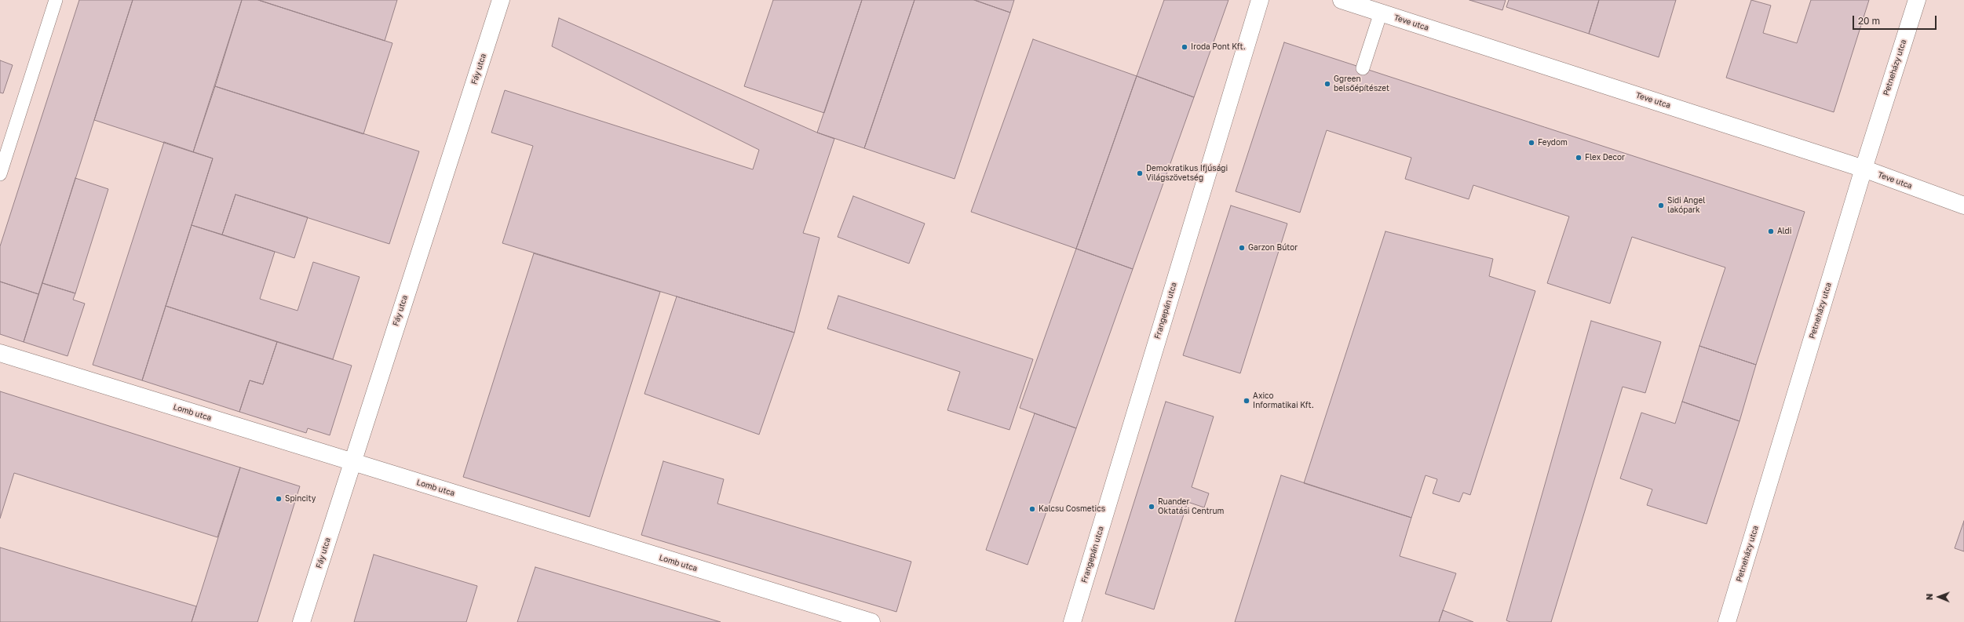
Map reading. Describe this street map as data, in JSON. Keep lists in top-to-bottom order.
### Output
{
  "streets": {
    "street": [
      "Teve utca",
      "Petneházy utca",
      "Fáy utca",
      "Frangepán utca",
      "Lomb utca"
    ]
  },
  "crossings": [
    ["Teve utca", "Petneházy utca"],
    ["Fáy utca", "Lomb utca"]
  ],
  "places": [
    "Iroda Pont Kft.",
    "Ggreen belsőépítészet",
    "Feydom",
    "Flex Decor",
    "Demokratikus Ifjúsági Világszövetség",
    "Sidi Angel lakópark",
    "Aldi",
    "Garzon Bútor",
    "Axico Informatikai Kft.",
    "Spincity",
    "Ruander Oktatási Centrum",
    "Kalcsu Cosmetics"
  ],
  "scale_bar": "20 m",
  "north": "left"
}
